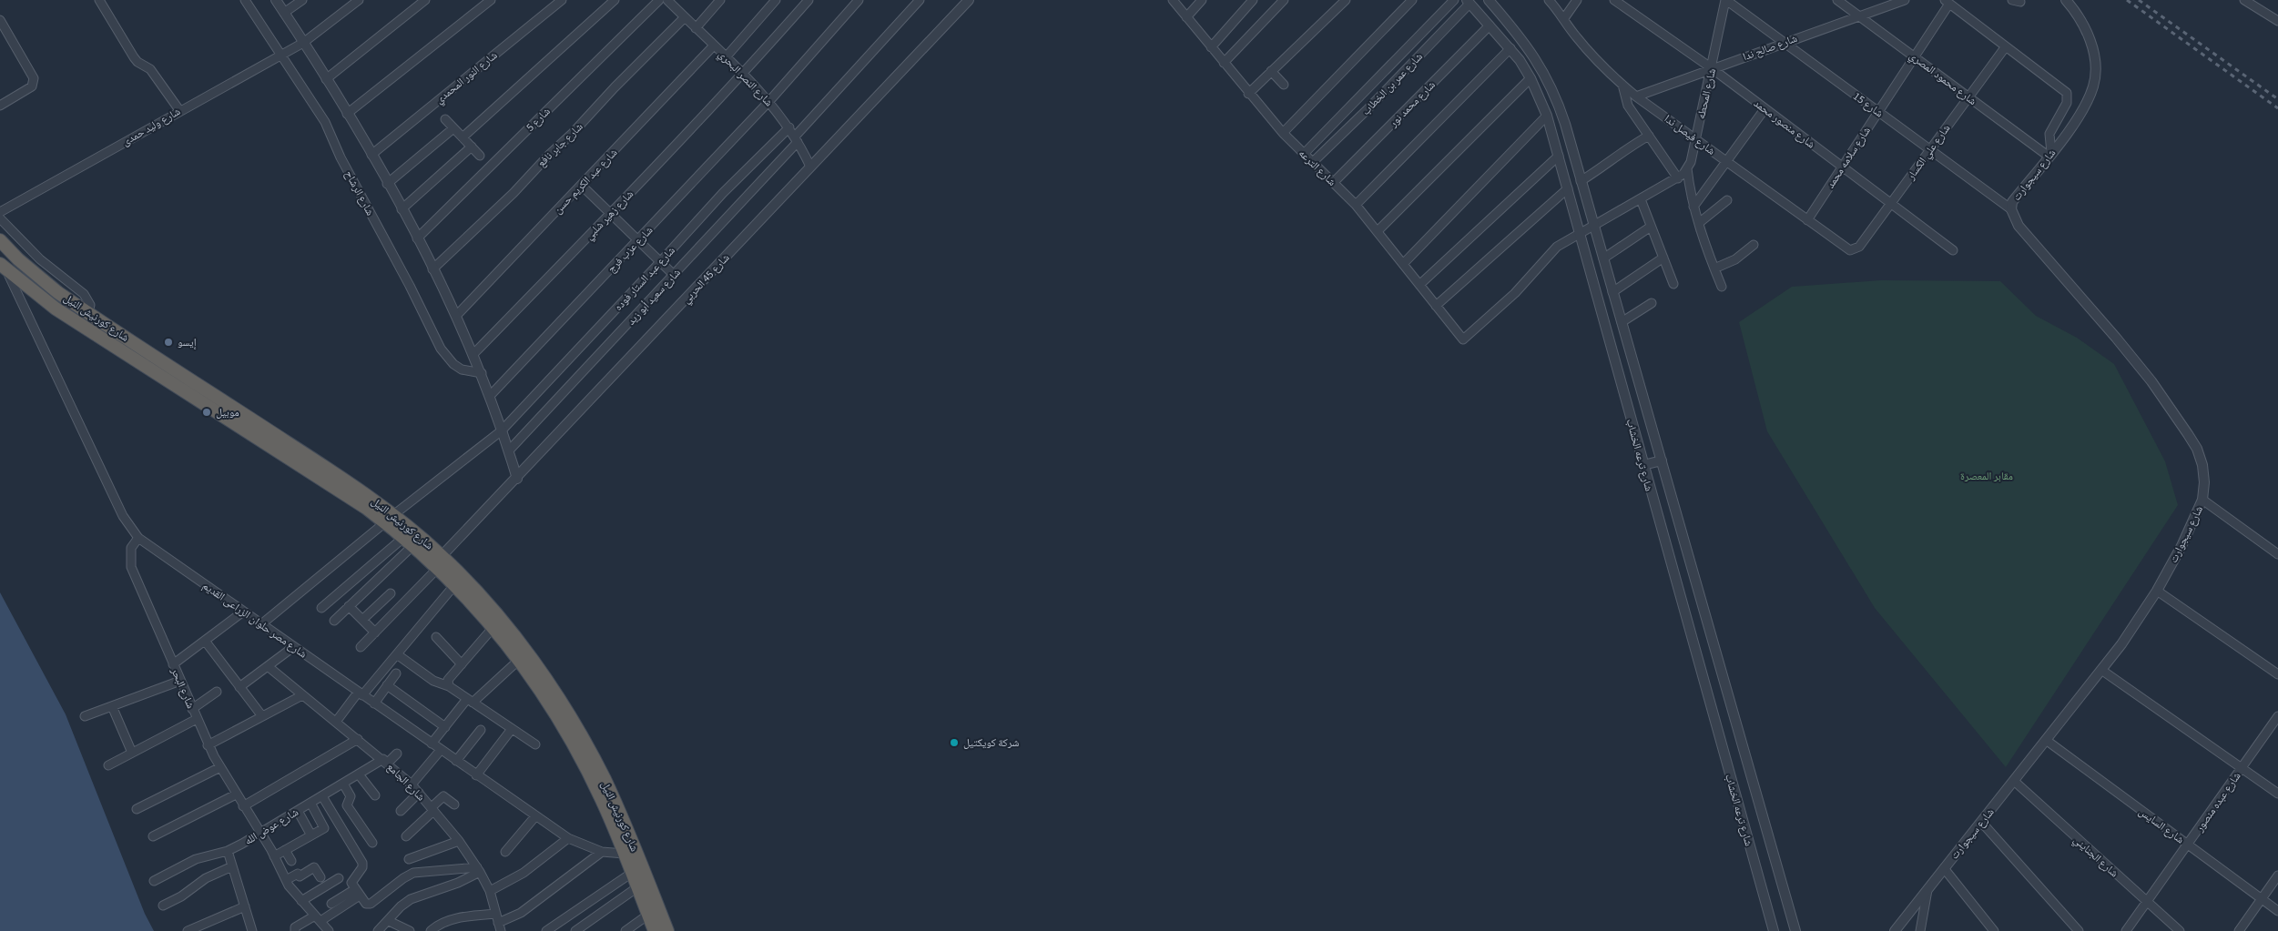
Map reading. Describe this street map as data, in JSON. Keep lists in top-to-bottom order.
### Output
{
  "streets": {
    "highway": ["شارع كورنيش النيل"],
    "street": [
      "شارع صالح ندا",
      "شارع النور المحمدي",
      "شارع النصر البحري",
      "شارع محمود المصري",
      "شارع عمر بن الخطاب",
      "شارع المحطه",
      "شارع محمد نور",
      "شارع 15",
      "شارع 5",
      "شارع منصور محمد",
      "شارع وليد حمدى",
      "شارع فيصل ندا",
      "شارع جابر نافع",
      "شارع علي الكسار",
      "شارع سلامه محمد",
      "شارع الترعه",
      "شارع سيجوارت",
      "شارع عبد الكريم حسن",
      "شارع الرشاح",
      "شارع زهير شلبي",
      "شارع عزب فرج",
      "شارع عبد الستار فوده",
      "شارع 45 الحربي",
      "شارع سعيد أبو زيد",
      "شارع ترعه الخشاب",
      "شارع مصر حلوان الزراعى القديم",
      "شارع البحر",
      "شارع الجامع",
      "شارع عبده منصور",
      "شارع السايس",
      "شارع عوض الله",
      "شارع الجنايني"
    ]
  },
  "crossings": [
    ["شارع صالح ندا", "شارع محمود المصري"],
    ["شارع صالح ندا", "شارع المحطه"],
    ["شارع صالح ندا", "شارع 15"],
    ["شارع صالح ندا", "شارع منصور محمد"],
    ["شارع صالح ندا", "شارع فيصل ندا"],
    ["شارع النصر البحري", "شارع جابر نافع"],
    ["شارع النصر البحري", "شارع عبد الكريم حسن"],
    ["شارع النصر البحري", "شارع زهير شلبي"],
    ["شارع النصر البحري", "شارع عزب فرج"],
    ["شارع النصر البحري", "شارع عبد الستار فوده"],
    ["شارع النصر البحري", "شارع 45 الحربي"],
    ["شارع النصر البحري", "شارع سعيد أبو زيد"],
    ["شارع محمود المصري", "شارع علي الكسار"],
    ["شارع محمود المصري", "شارع سلامه محمد"],
    ["شارع محمود المصري", "شارع سيجوارت"],
    ["شارع عمر بن الخطاب", "شارع الترعه"],
    ["شارع عمر بن الخطاب", "شارع ترعه الخشاب"],
    ["شارع المحطه", "شارع 15"],
    ["شارع المحطه", "شارع منصور محمد"],
    ["شارع المحطه", "شارع فيصل ندا"],
    ["شارع المحطه", "شارع الترعه"],
    ["شارع المحطه", "شارع ترعه الخشاب"],
    ["شارع محمد نور", "شارع الترعه"],
    ["شارع محمد نور", "شارع ترعه الخشاب"],
    ["شارع 15", "شارع علي الكسار"],
    ["شارع 15", "شارع سلامه محمد"],
    ["شارع 15", "شارع سيجوارت"],
    ["شارع منصور محمد", "شارع علي الكسار"],
    ["شارع منصور محمد", "شارع سلامه محمد"],
    ["شارع وليد حمدى", "شارع الرشاح"],
    ["شارع فيصل ندا", "شارع علي الكسار"],
    ["شارع فيصل ندا", "شارع سلامه محمد"],
    ["شارع سيجوارت", "شارع السايس"],
    ["شارع سيجوارت", "شارع الجنايني"],
    ["شارع عبد الستار فوده", "شارع كورنيش النيل"],
    ["شارع عبد الستار فوده", "شارع مصر حلوان الزراعى القديم"],
    ["شارع 45 الحربي", "شارع كورنيش النيل"],
    ["شارع كورنيش النيل", "شارع مصر حلوان الزراعى القديم"],
    ["شارع مصر حلوان الزراعى القديم", "شارع البحر"],
    ["شارع البحر", "شارع عوض الله"],
    ["شارع الجامع", "شارع عوض الله"],
    ["شارع عبده منصور", "شارع السايس"],
    ["شارع عبده منصور", "شارع الجنايني"]
  ],
  "parks": ["مقابر المعصرة"],
  "places": ["إيسو", "موبيل", "شركة كويكتيل"]
}
